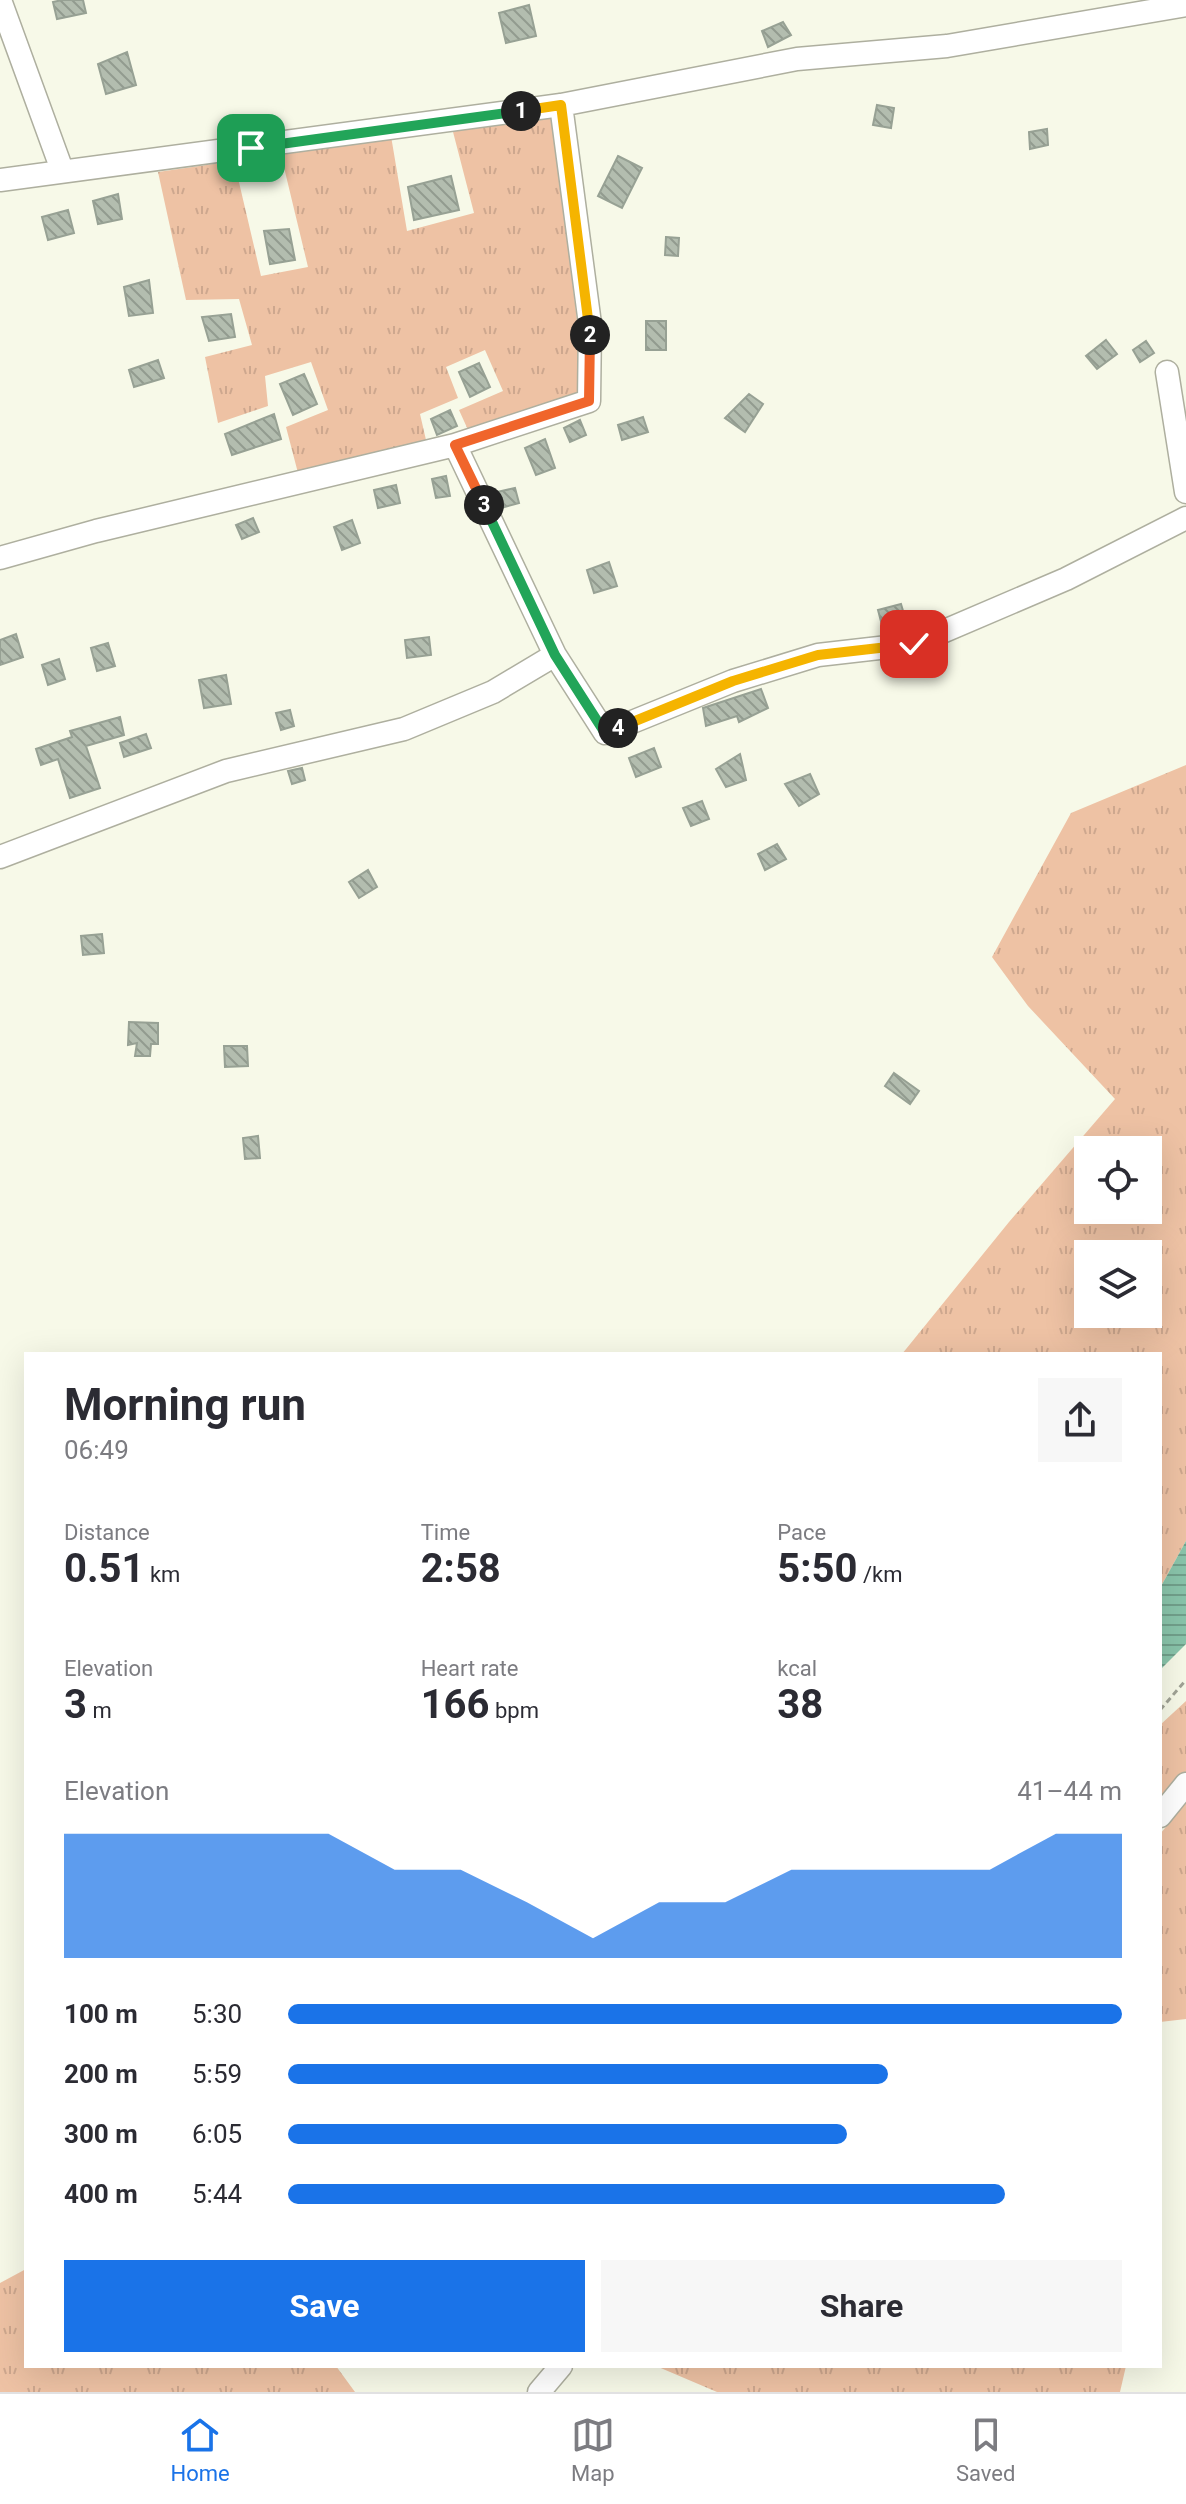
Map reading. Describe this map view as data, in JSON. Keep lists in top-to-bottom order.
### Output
{
  "page": {
    "pins": [
      "1",
      "2",
      "3",
      "4"
    ],
    "heading": ["Morning run", "06:49"],
    "stats": [
      ["Distance", "0.51 km"],
      ["Time", "2:58"],
      ["Pace", "5:50 /km"],
      ["Elevation", "3 m"],
      ["Heart rate", "166 bpm"],
      ["kcal", "38"]
    ],
    "chart": ["Elevation", "41–44 m"],
    "list": [
      {
        "name": "100 m",
        "note": "5:30"
      },
      {
        "name": "200 m",
        "note": "5:59"
      },
      {
        "name": "300 m",
        "note": "6:05"
      },
      {
        "name": "400 m",
        "note": "5:44"
      }
    ],
    "buttons": ["Save", "Share"],
    "tabs": ["Home", "Map", "Saved"]
  }
}
